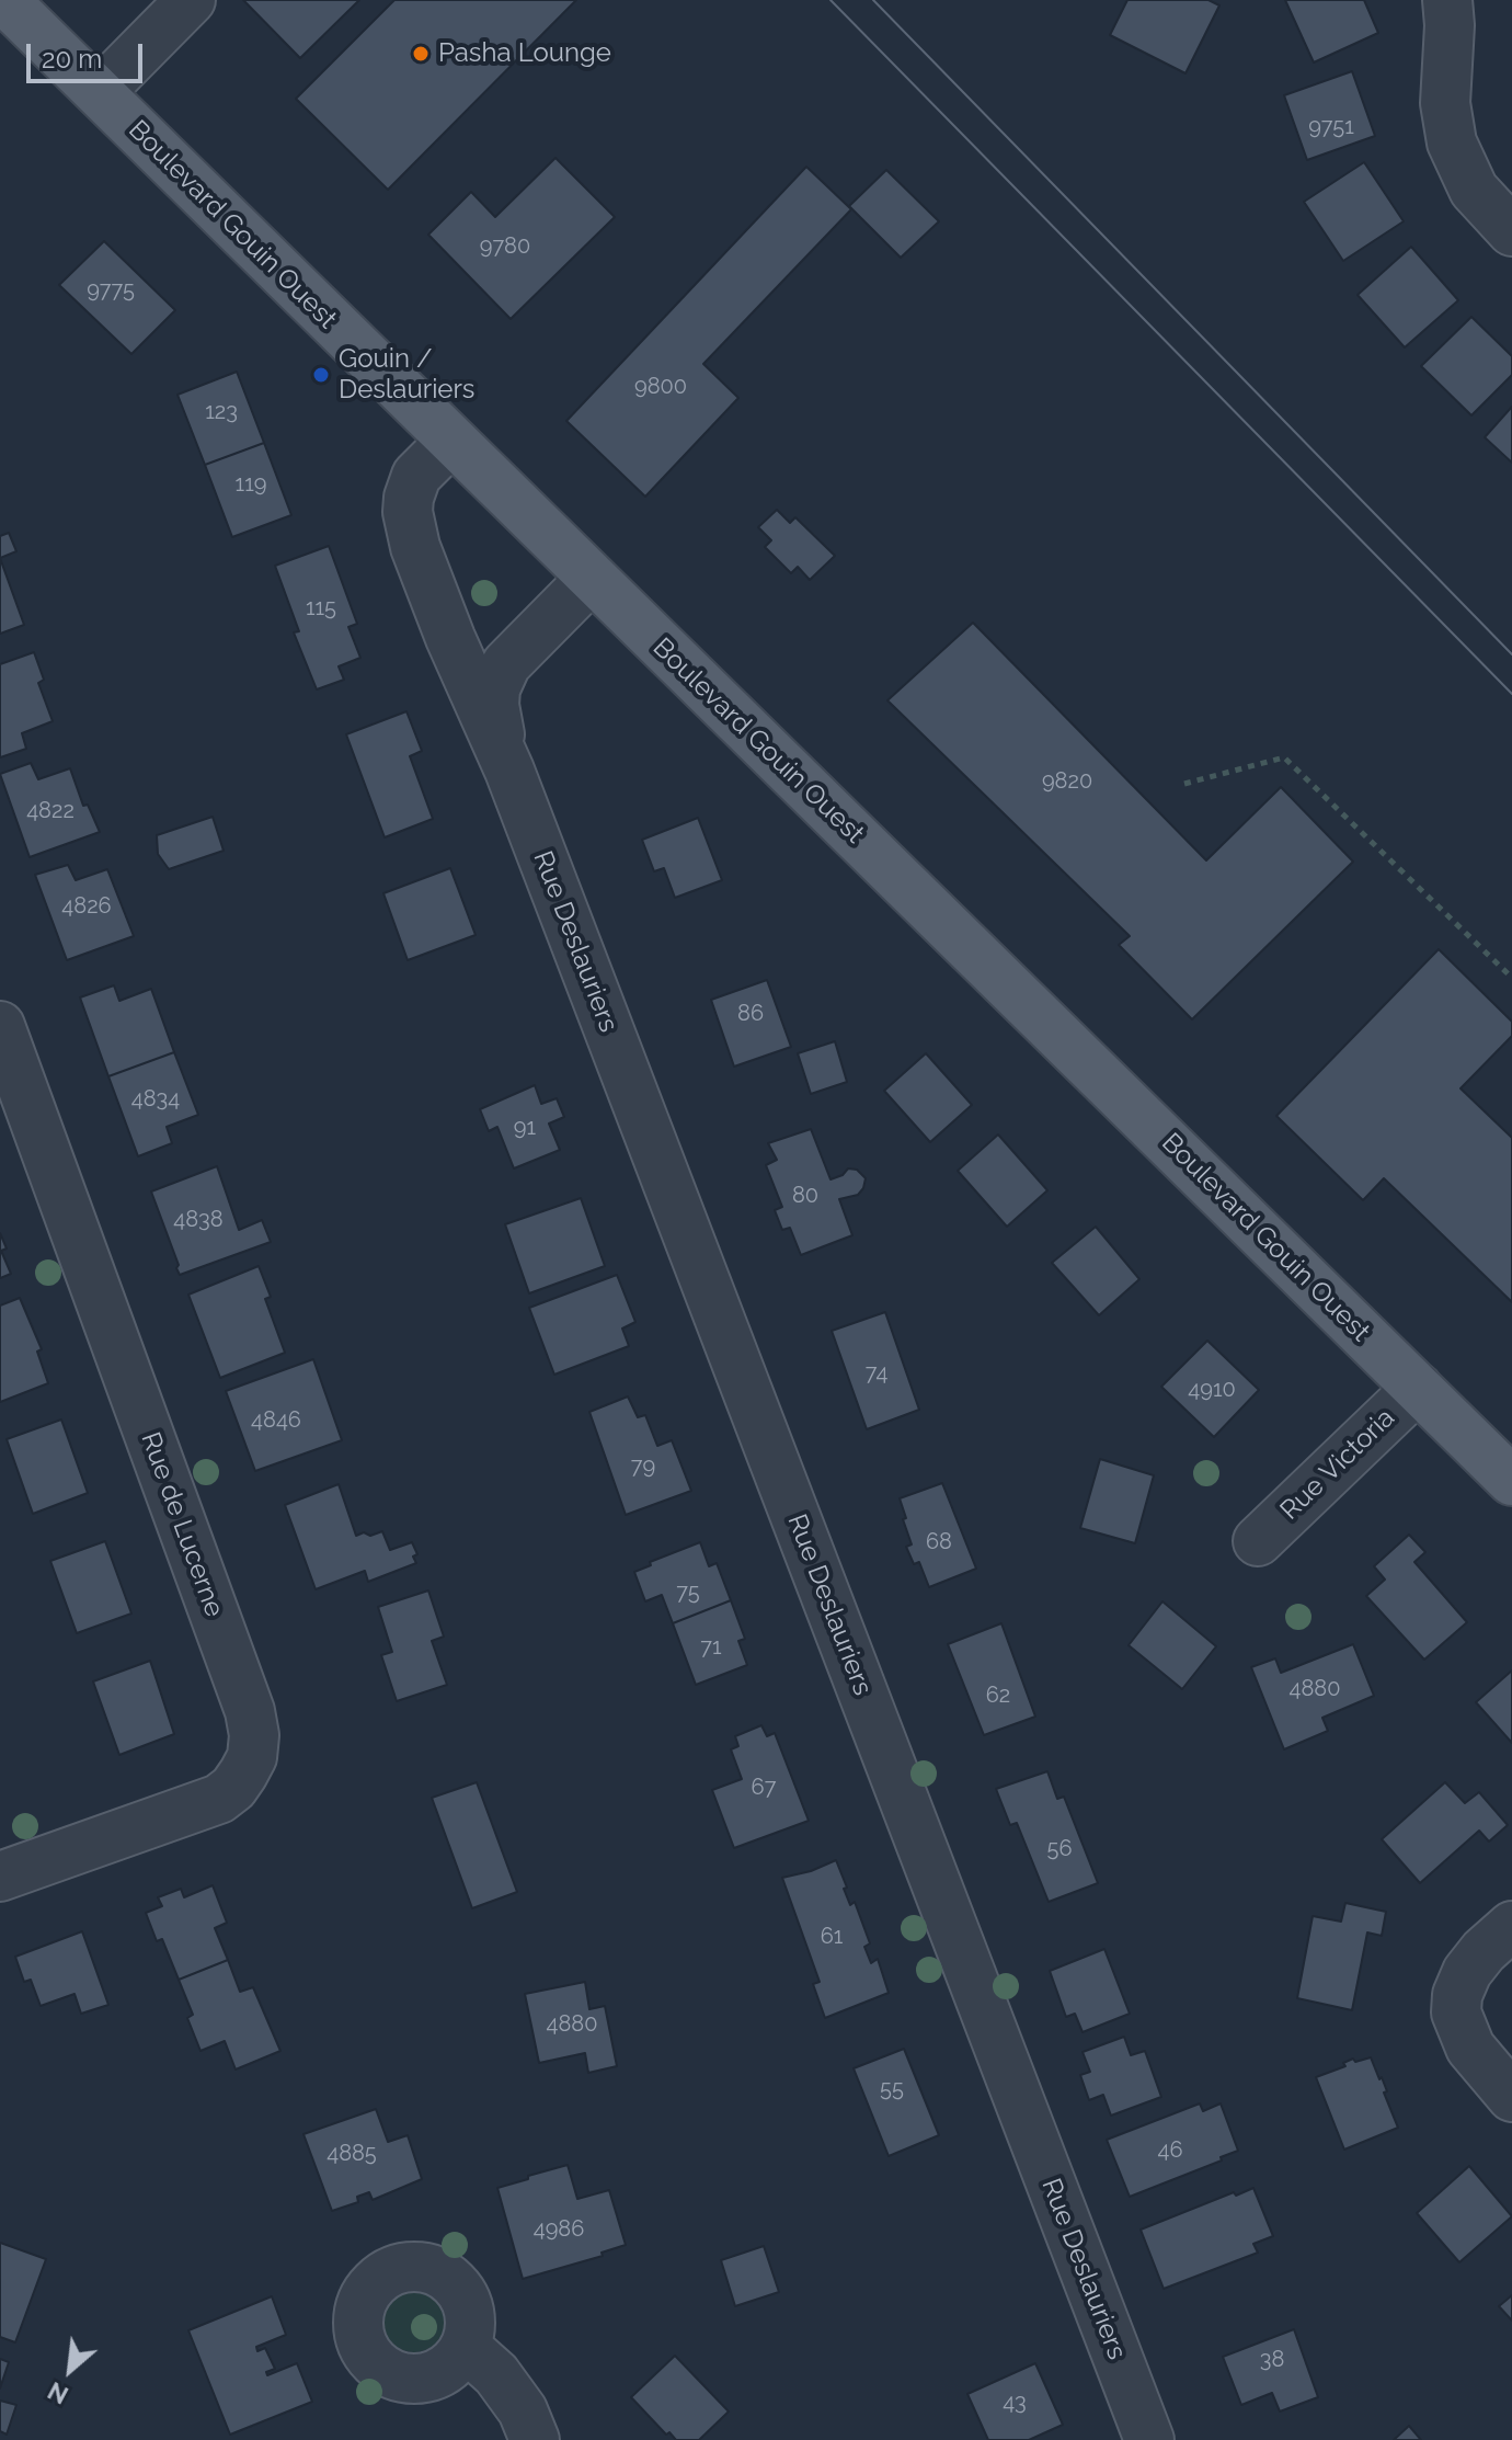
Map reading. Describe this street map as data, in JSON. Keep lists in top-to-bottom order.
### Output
{
  "streets": {
    "main road": ["Boulevard Gouin Ouest"],
    "street": ["Rue Deslauriers", "Rue Victoria", "Rue de Lucerne"]
  },
  "crossings": [
    ["Boulevard Gouin Ouest", "Rue Deslauriers"],
    ["Boulevard Gouin Ouest", "Rue Victoria"]
  ],
  "places": ["Pasha Lounge", "Gouin / Deslauriers"],
  "house_numbers": [
    "9751",
    "9780",
    "9775",
    "9800",
    "123",
    "119",
    "115",
    "9820",
    "4822",
    "4826",
    "86",
    "4834",
    "91",
    "80",
    "4838",
    "74",
    "4910",
    "4846",
    "79",
    "68",
    "75",
    "71",
    "4880",
    "62",
    "67",
    "56",
    "61",
    "4880",
    "55",
    "46",
    "4885",
    "4986",
    "38",
    "43"
  ],
  "scale_bar": "20 m",
  "north": "bottom left"
}
